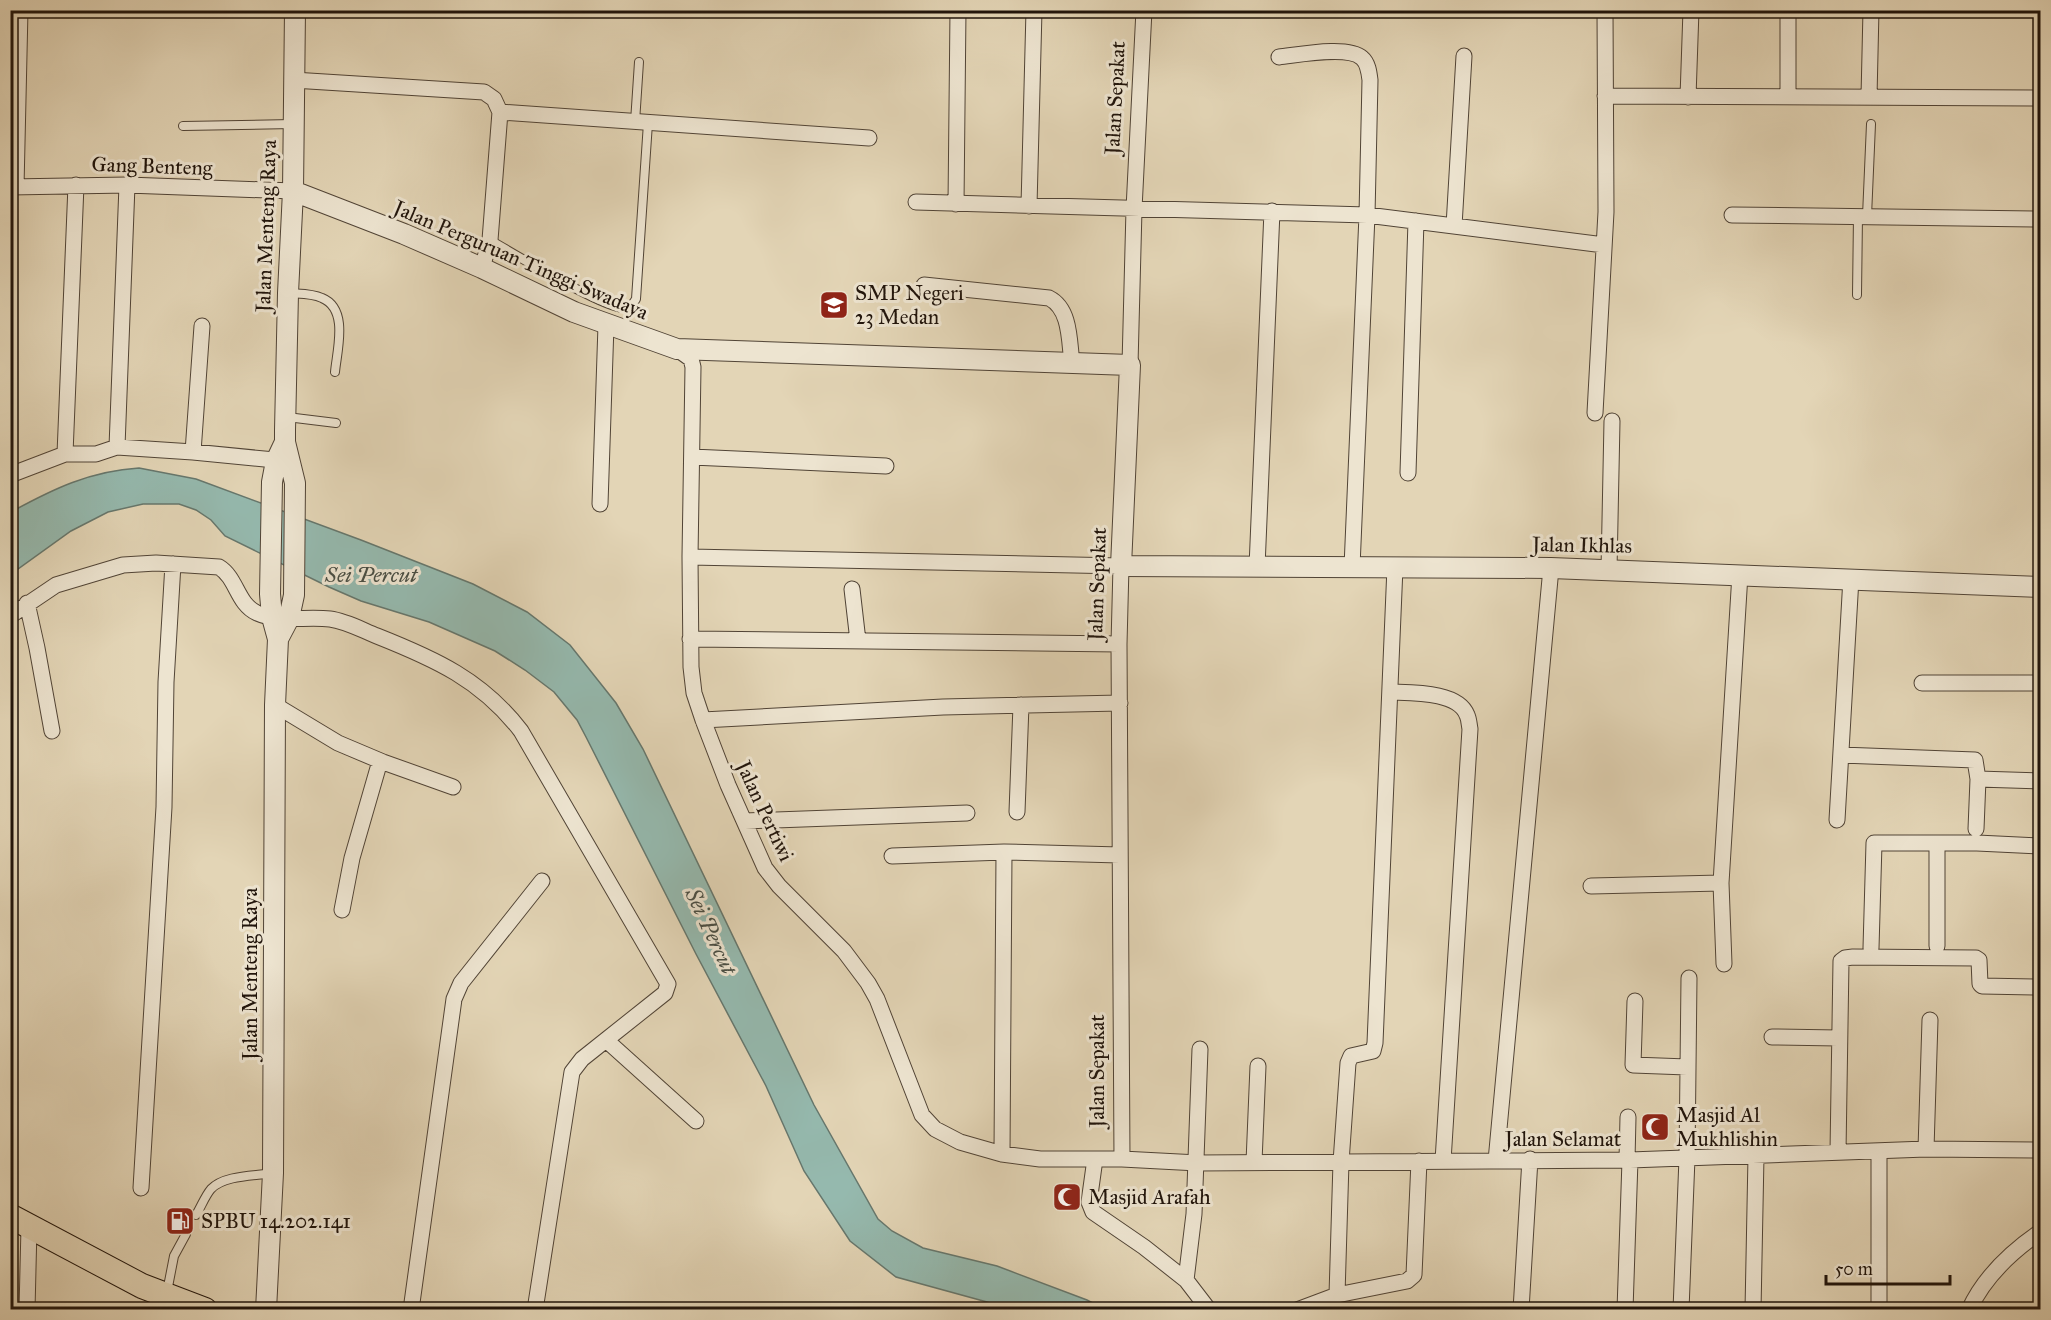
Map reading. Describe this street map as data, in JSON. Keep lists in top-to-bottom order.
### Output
{
  "streets": {
    "street": [
      "Jalan Sepakat",
      "Gang Benteng",
      "Jalan Menteng Raya",
      "Jalan Perguruan Tinggi Swadaya",
      "Jalan Ikhlas",
      "Jalan Pertiwi",
      "Jalan Selamat"
    ]
  },
  "crossings": [
    ["Jalan Sepakat", "Jalan Perguruan Tinggi Swadaya"],
    ["Jalan Sepakat", "Jalan Ikhlas"],
    ["Jalan Sepakat", "Jalan Pertiwi"],
    ["Jalan Sepakat", "Jalan Selamat"],
    ["Gang Benteng", "Jalan Menteng Raya"],
    ["Gang Benteng", "Jalan Perguruan Tinggi Swadaya"],
    ["Jalan Menteng Raya", "Jalan Perguruan Tinggi Swadaya"],
    ["Jalan Perguruan Tinggi Swadaya", "Jalan Pertiwi"],
    ["Jalan Pertiwi", "Jalan Selamat"]
  ],
  "water": ["Sei Percut"],
  "places": {
    "school or university": ["SMP Negeri 23 Medan"],
    "mosque": ["Masjid Al Mukhlishin", "Masjid Arafah"],
    "fuel station": ["SPBU 14.202.141"]
  },
  "scale_bar": "50 m"
}
